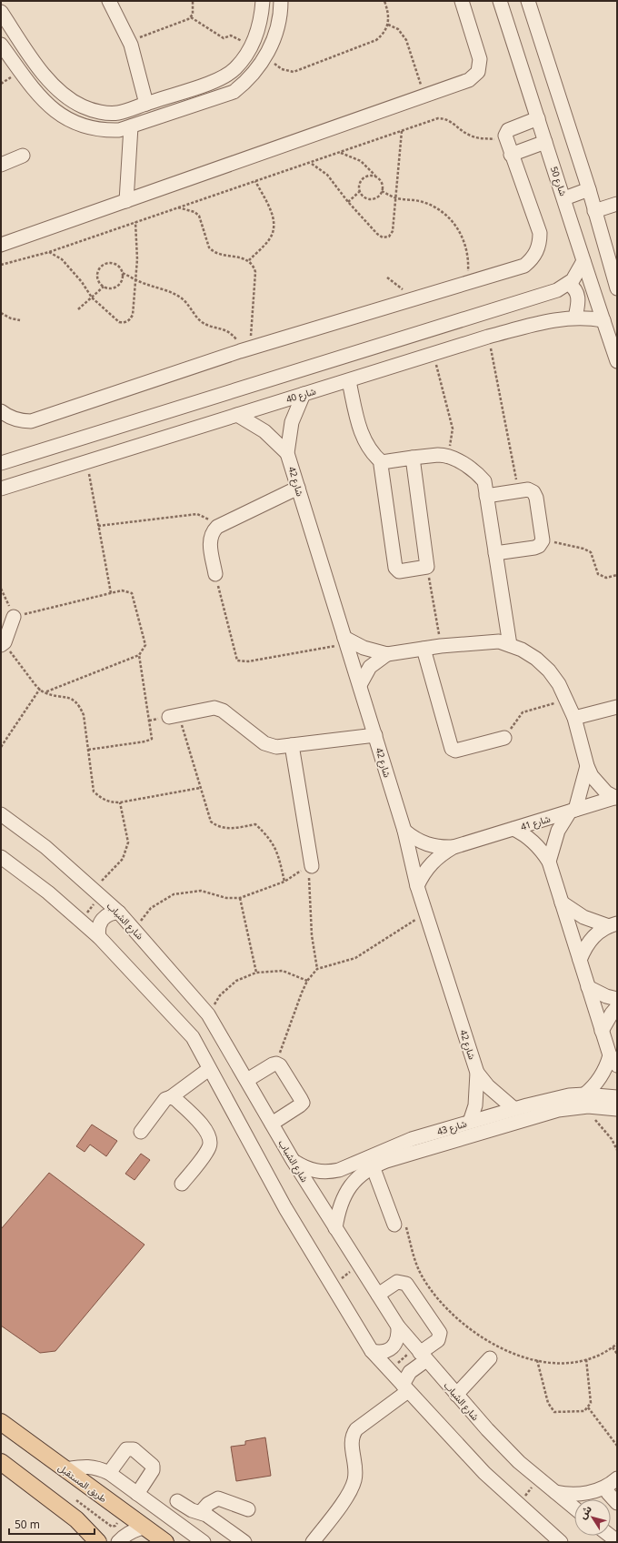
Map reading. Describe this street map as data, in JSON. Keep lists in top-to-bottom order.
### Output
{
  "streets": {
    "main road": ["طريق المستقبل"],
    "street": [
      "شارع 50",
      "شارع 40",
      "شارع 42",
      "شارع 41",
      "شارع الشباب",
      "شارع 43"
    ]
  },
  "crossings": [
    ["شارع 50", "شارع 40"],
    ["شارع 40", "شارع 42"],
    ["شارع 42", "شارع 41"],
    ["شارع 42", "شارع 43"],
    ["شارع الشباب", "شارع 43"]
  ],
  "scale_bar": "50 m",
  "north": "top left"
}
